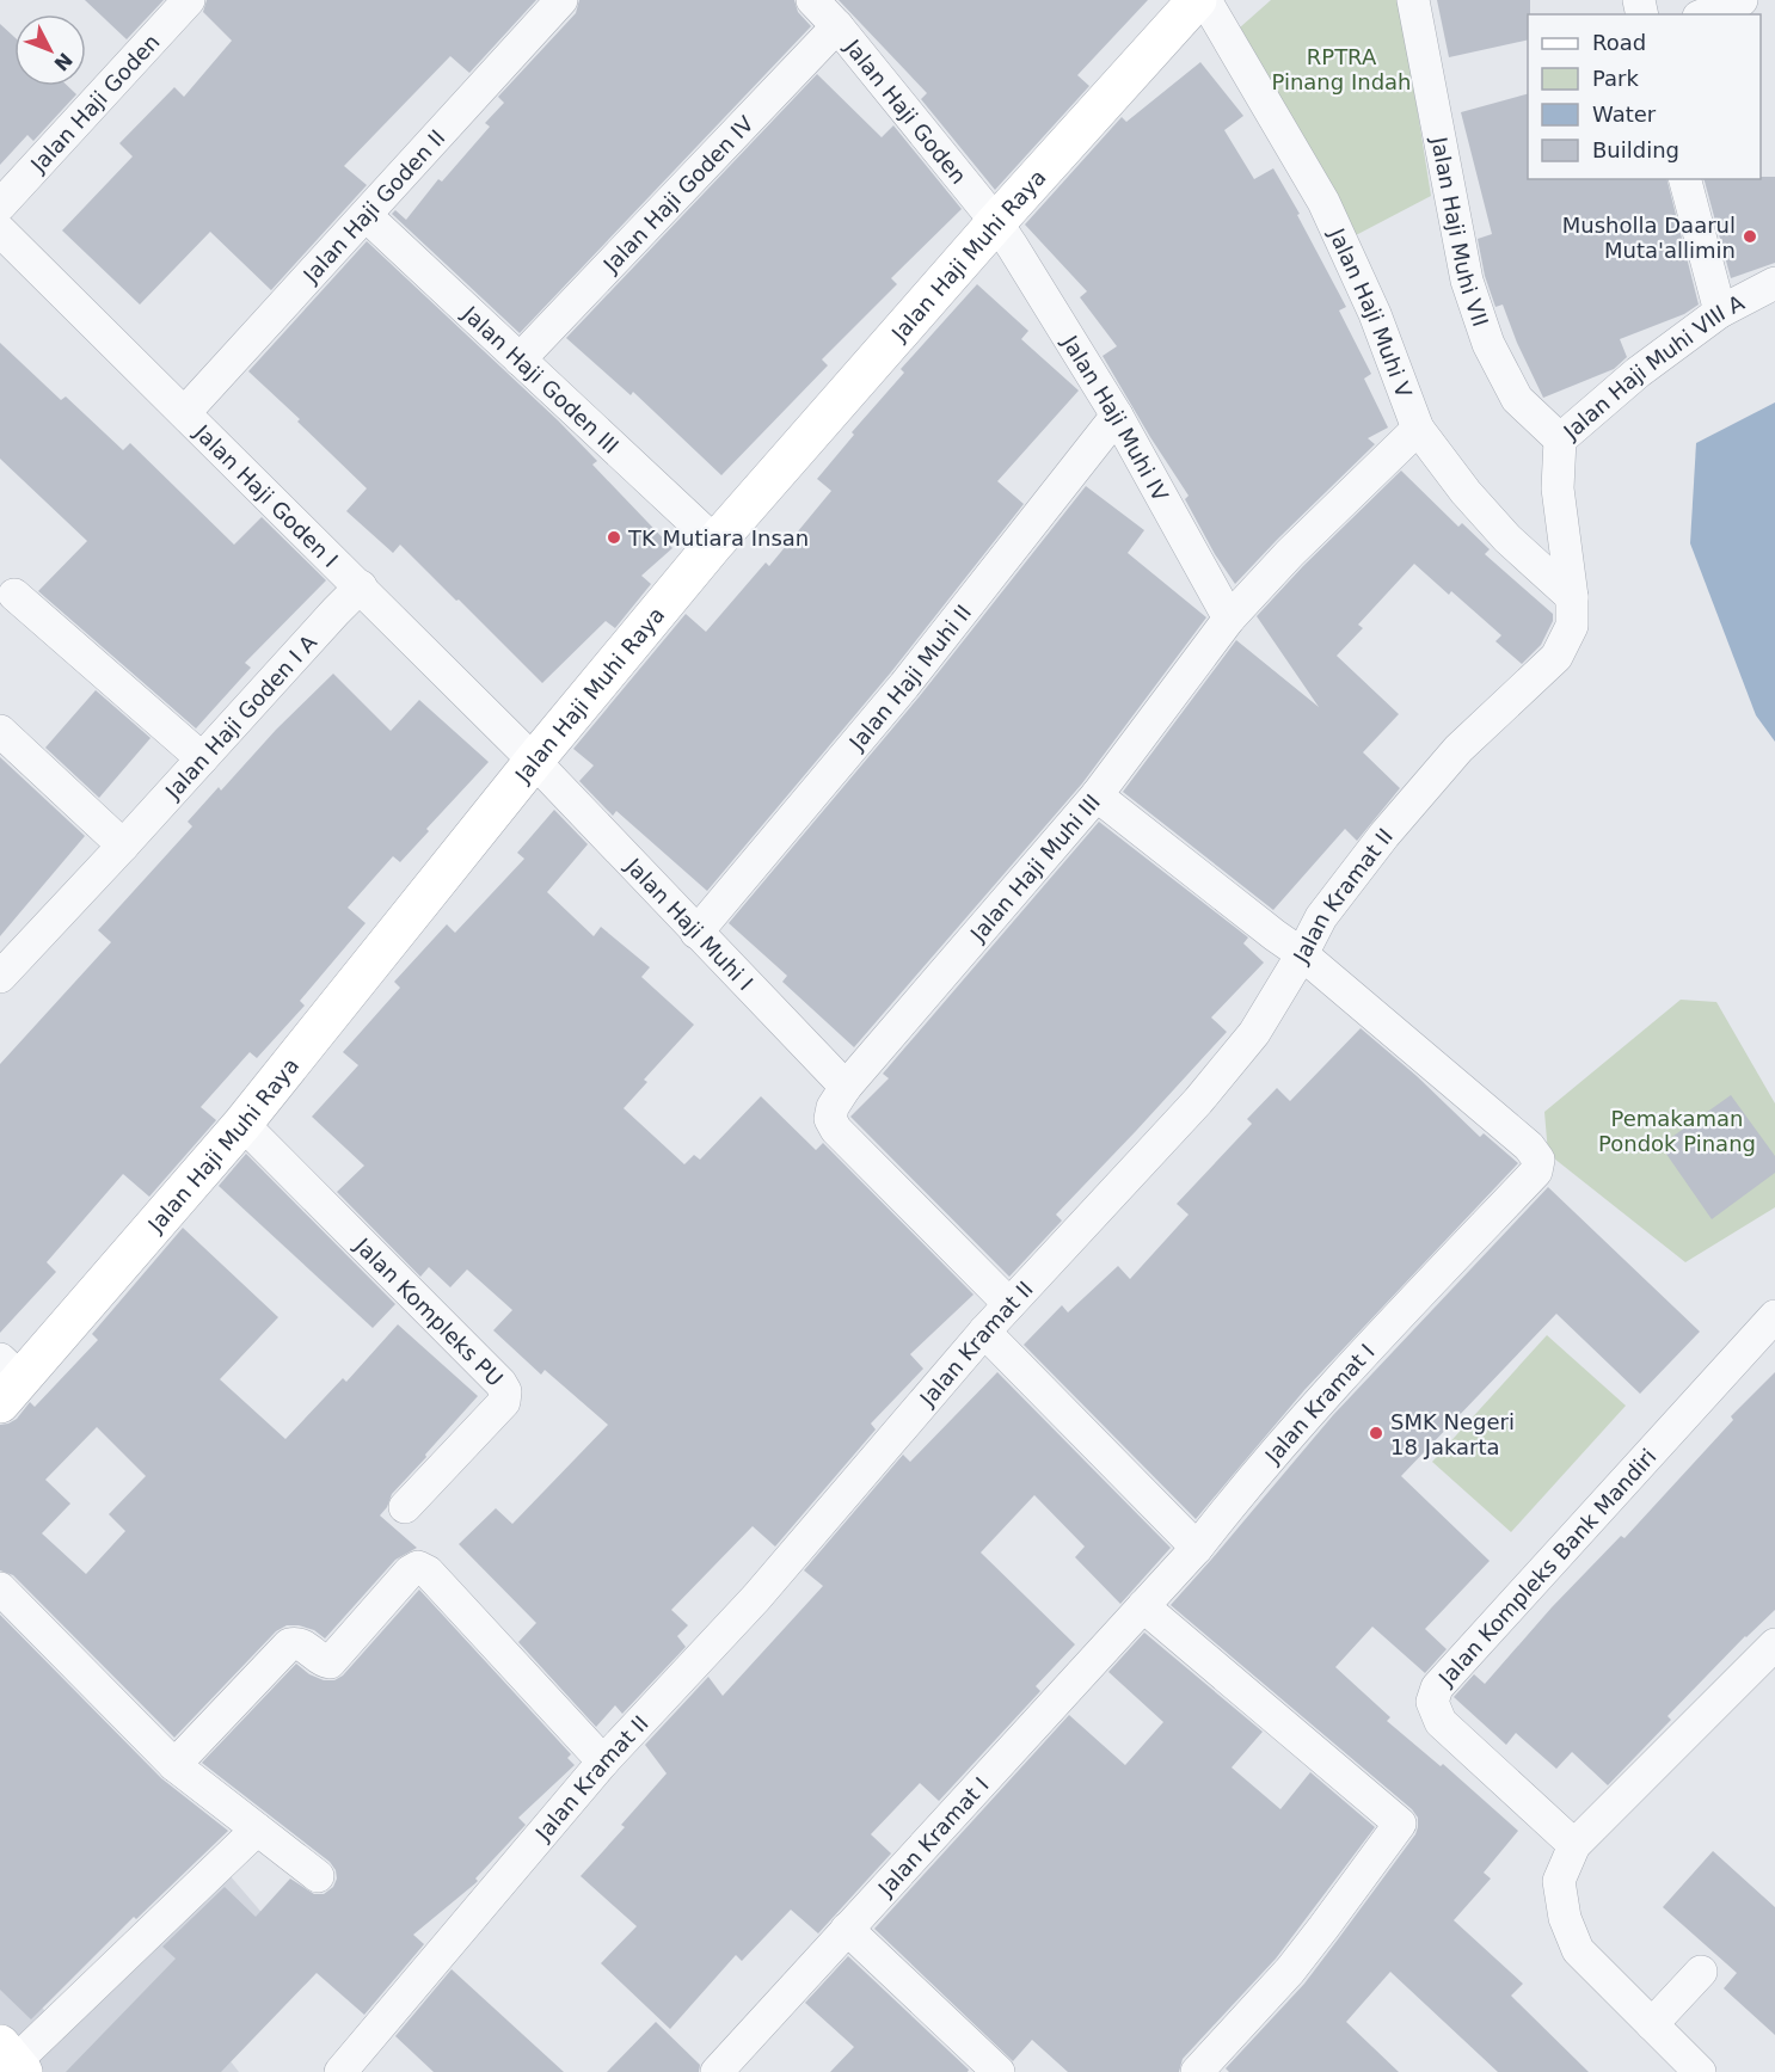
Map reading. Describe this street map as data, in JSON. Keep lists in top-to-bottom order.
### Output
{
  "streets": {
    "street": [
      "Jalan Haji Goden",
      "Jalan Haji Goden IV",
      "Jalan Haji Goden II",
      "Jalan Haji Muhi VII",
      "Jalan Haji Muhi Raya",
      "Jalan Haji Muhi V",
      "Jalan Haji Muhi VIII A",
      "Jalan Haji Goden III",
      "Jalan Haji Muhi IV",
      "Jalan Haji Goden I",
      "Jalan Haji Muhi II",
      "Jalan Haji Goden I A",
      "Jalan Haji Muhi III",
      "Jalan Kramat II",
      "Jalan Haji Muhi I",
      "Jalan Kompleks PU",
      "Jalan Kramat I",
      "Jalan Kompleks Bank Mandiri"
    ]
  },
  "crossings": [
    ["Jalan Haji Goden", "Jalan Haji Goden IV"],
    ["Jalan Haji Goden", "Jalan Haji Muhi Raya"],
    ["Jalan Haji Goden", "Jalan Haji Muhi IV"],
    ["Jalan Haji Goden IV", "Jalan Haji Goden III"],
    ["Jalan Haji Goden II", "Jalan Haji Goden III"],
    ["Jalan Haji Goden II", "Jalan Haji Goden I"],
    ["Jalan Haji Muhi VII", "Jalan Haji Muhi VIII A"],
    ["Jalan Haji Muhi Raya", "Jalan Haji Muhi V"],
    ["Jalan Haji Muhi Raya", "Jalan Haji Goden III"],
    ["Jalan Haji Muhi Raya", "Jalan Haji Muhi IV"],
    ["Jalan Haji Muhi Raya", "Jalan Haji Goden I"],
    ["Jalan Haji Muhi Raya", "Jalan Haji Muhi I"],
    ["Jalan Haji Muhi Raya", "Jalan Kompleks PU"],
    ["Jalan Haji Muhi V", "Jalan Haji Muhi VIII A"],
    ["Jalan Haji Muhi V", "Jalan Haji Muhi III"],
    ["Jalan Haji Muhi V", "Jalan Kramat II"],
    ["Jalan Haji Muhi VIII A", "Jalan Kramat II"],
    ["Jalan Haji Muhi IV", "Jalan Haji Muhi II"],
    ["Jalan Haji Muhi IV", "Jalan Haji Muhi III"],
    ["Jalan Haji Goden I", "Jalan Haji Goden I A"],
    ["Jalan Haji Goden I", "Jalan Haji Muhi I"],
    ["Jalan Haji Muhi II", "Jalan Haji Muhi I"],
    ["Jalan Haji Muhi III", "Jalan Kramat II"],
    ["Jalan Haji Muhi III", "Jalan Haji Muhi I"],
    ["Jalan Haji Muhi III", "Jalan Kramat I"],
    ["Jalan Kramat II", "Jalan Kramat I"]
  ],
  "parks": ["RPTRA Pinang Indah", "Pemakaman Pondok Pinang"],
  "places": ["Musholla Daarul Muta'allimin", "TK Mutiara Insan", "SMK Negeri 18 Jakarta"],
  "legend": [
    "Road",
    "Park",
    "Water",
    "Building"
  ],
  "north": "bottom right"
}
